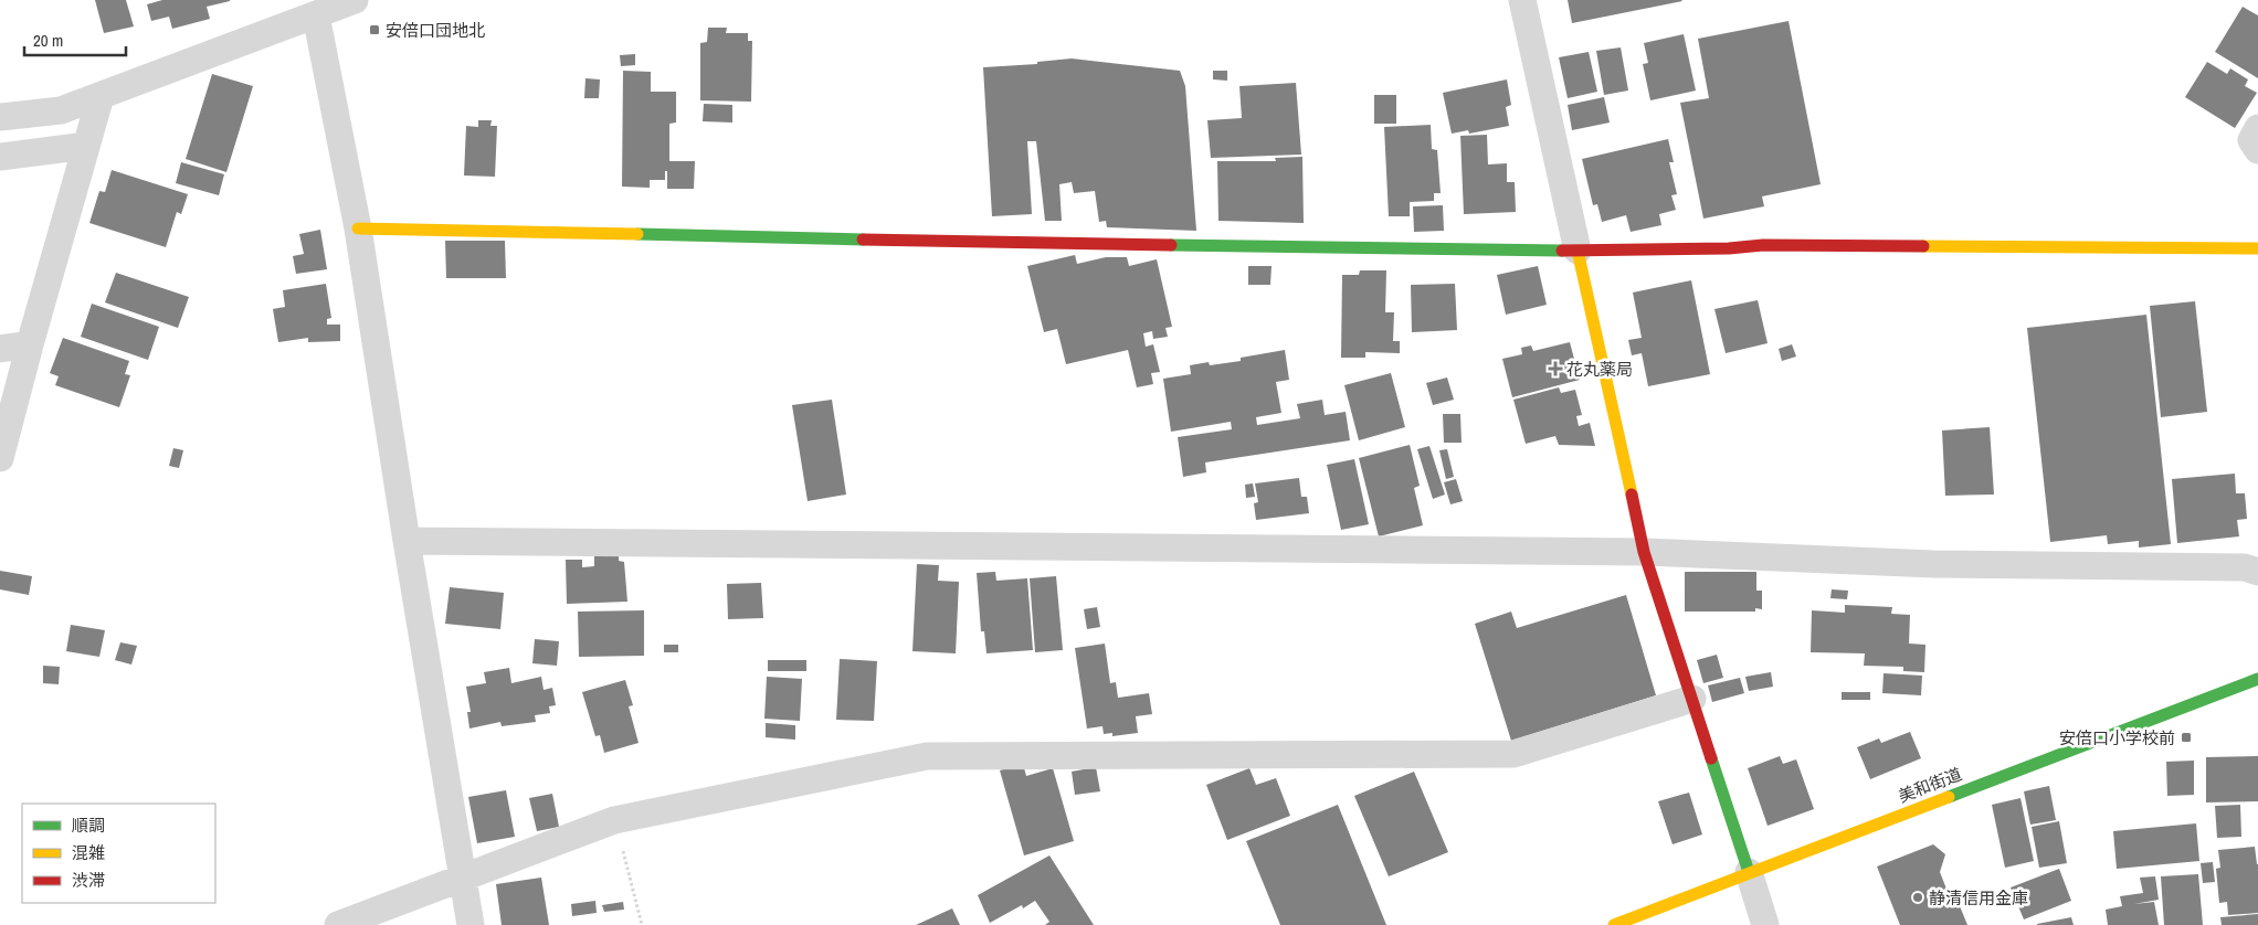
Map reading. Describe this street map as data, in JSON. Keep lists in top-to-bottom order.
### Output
{
  "streets": {
    "street": ["美和街道"]
  },
  "places": {
    "transit": ["安倍口団地北", "安倍口小学校前"],
    "health": ["花丸薬局"],
    "other": ["静清信用金庫"]
  },
  "legend": ["順調", "混雑", "渋滞"],
  "scale_bar": "20 m"
}
